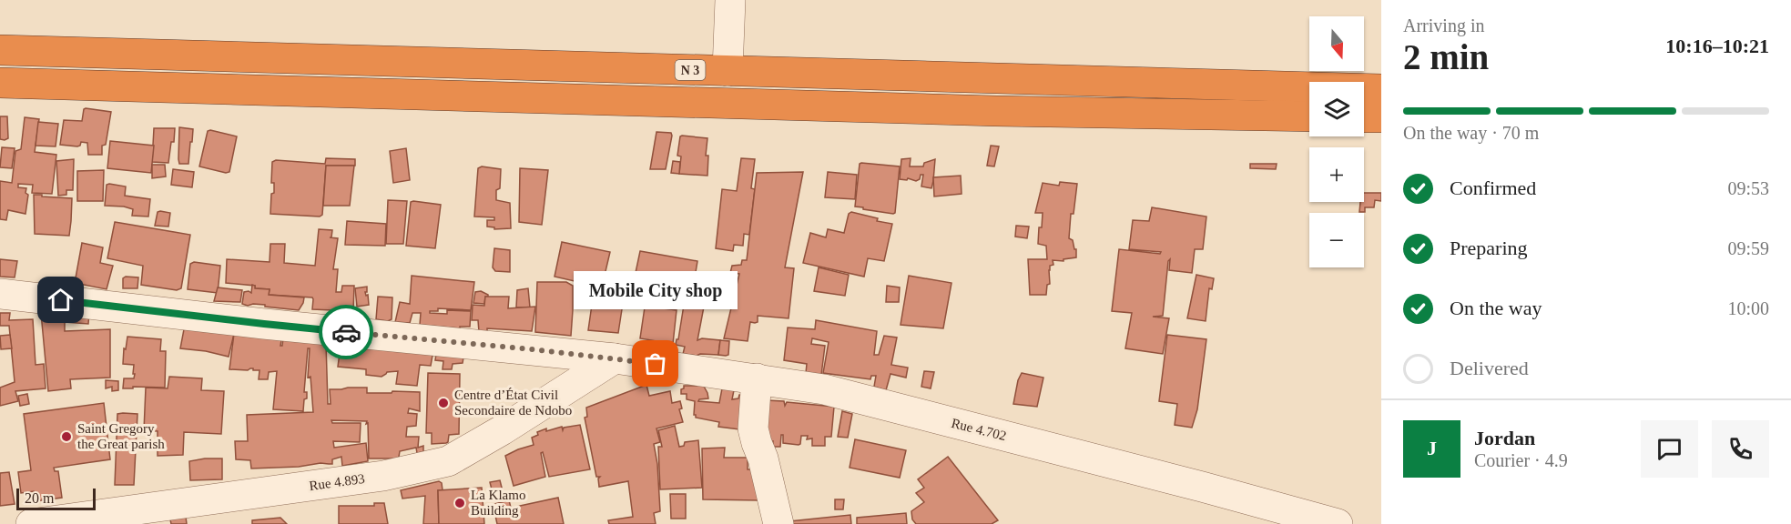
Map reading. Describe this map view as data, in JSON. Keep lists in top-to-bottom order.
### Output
{
  "streets": {
    "highway": ["N 3"],
    "street": ["Rue 4.702", "Rue 4.893"]
  },
  "crossings": [
    ["Rue 4.702", "Rue 4.893"]
  ],
  "places": [
    "Mobile City shop",
    "Centre d’État Civil Secondaire de Ndobo",
    "Saint Gregory the Great parish",
    "La Klamo Building"
  ],
  "scale_bar": "20 m",
  "north": "bottom",
  "page": {
    "heading": ["2 min", "Arriving in", "10:16–10:21"],
    "panel": ["Jordan", "Courier · 4.9"],
    "map_buttons": ["+", "−"],
    "bar": "On the way · 70 m",
    "list": [
      ["Confirmed", "09:53"],
      ["Preparing", "09:59"],
      ["On the way", "10:00"],
      "Delivered"
    ],
    "bubble": "Mobile City shop",
    "round": "J",
    "scale": "20 m"
  }
}
